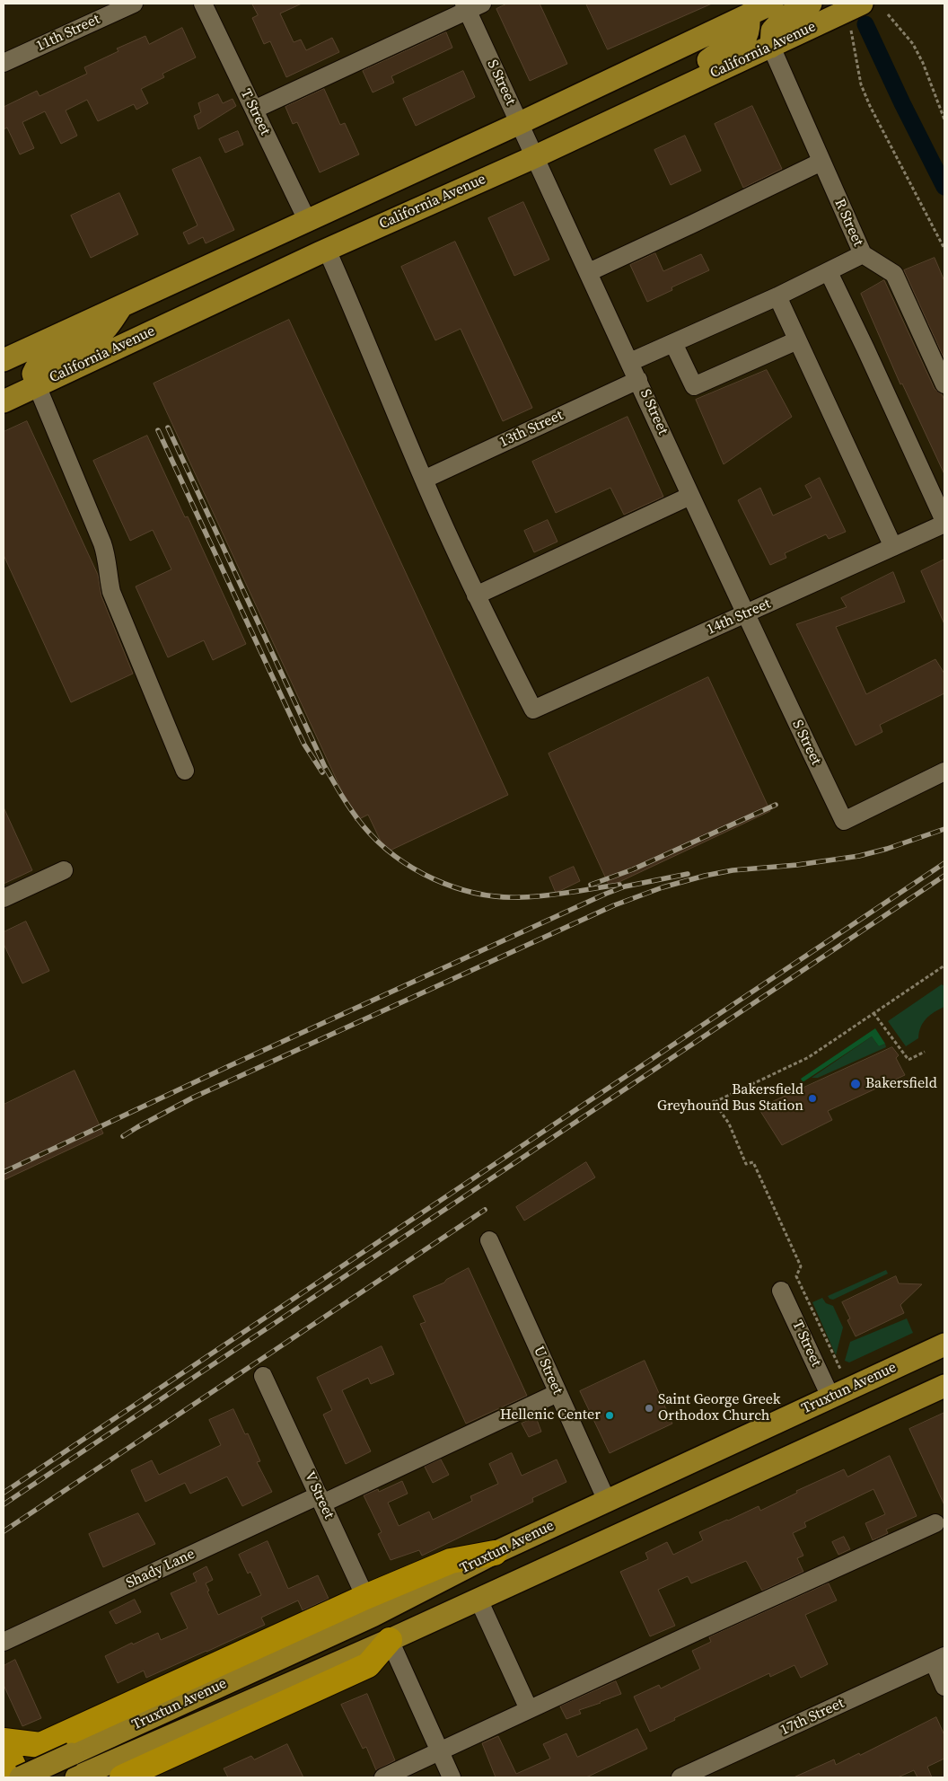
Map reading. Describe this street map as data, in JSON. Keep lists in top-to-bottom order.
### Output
{
  "streets": {
    "main road": ["California Avenue", "Truxtun Avenue"],
    "street": [
      "11th Street",
      "S Street",
      "T Street",
      "R Street",
      "13th Street",
      "14th Street",
      "U Street",
      "V Street",
      "Shady Lane",
      "17th Street"
    ]
  },
  "crossings": [
    ["California Avenue", "S Street"],
    ["California Avenue", "R Street"],
    ["S Street", "13th Street"],
    ["S Street", "14th Street"],
    ["T Street", "Truxtun Avenue"],
    ["U Street", "Truxtun Avenue"],
    ["U Street", "Shady Lane"],
    ["Truxtun Avenue", "V Street"],
    ["V Street", "Shady Lane"]
  ],
  "places": [
    "Bakersfield",
    "Bakersfield Greyhound Bus Station",
    "Saint George Greek Orthodox Church",
    "Hellenic Center"
  ]
}
